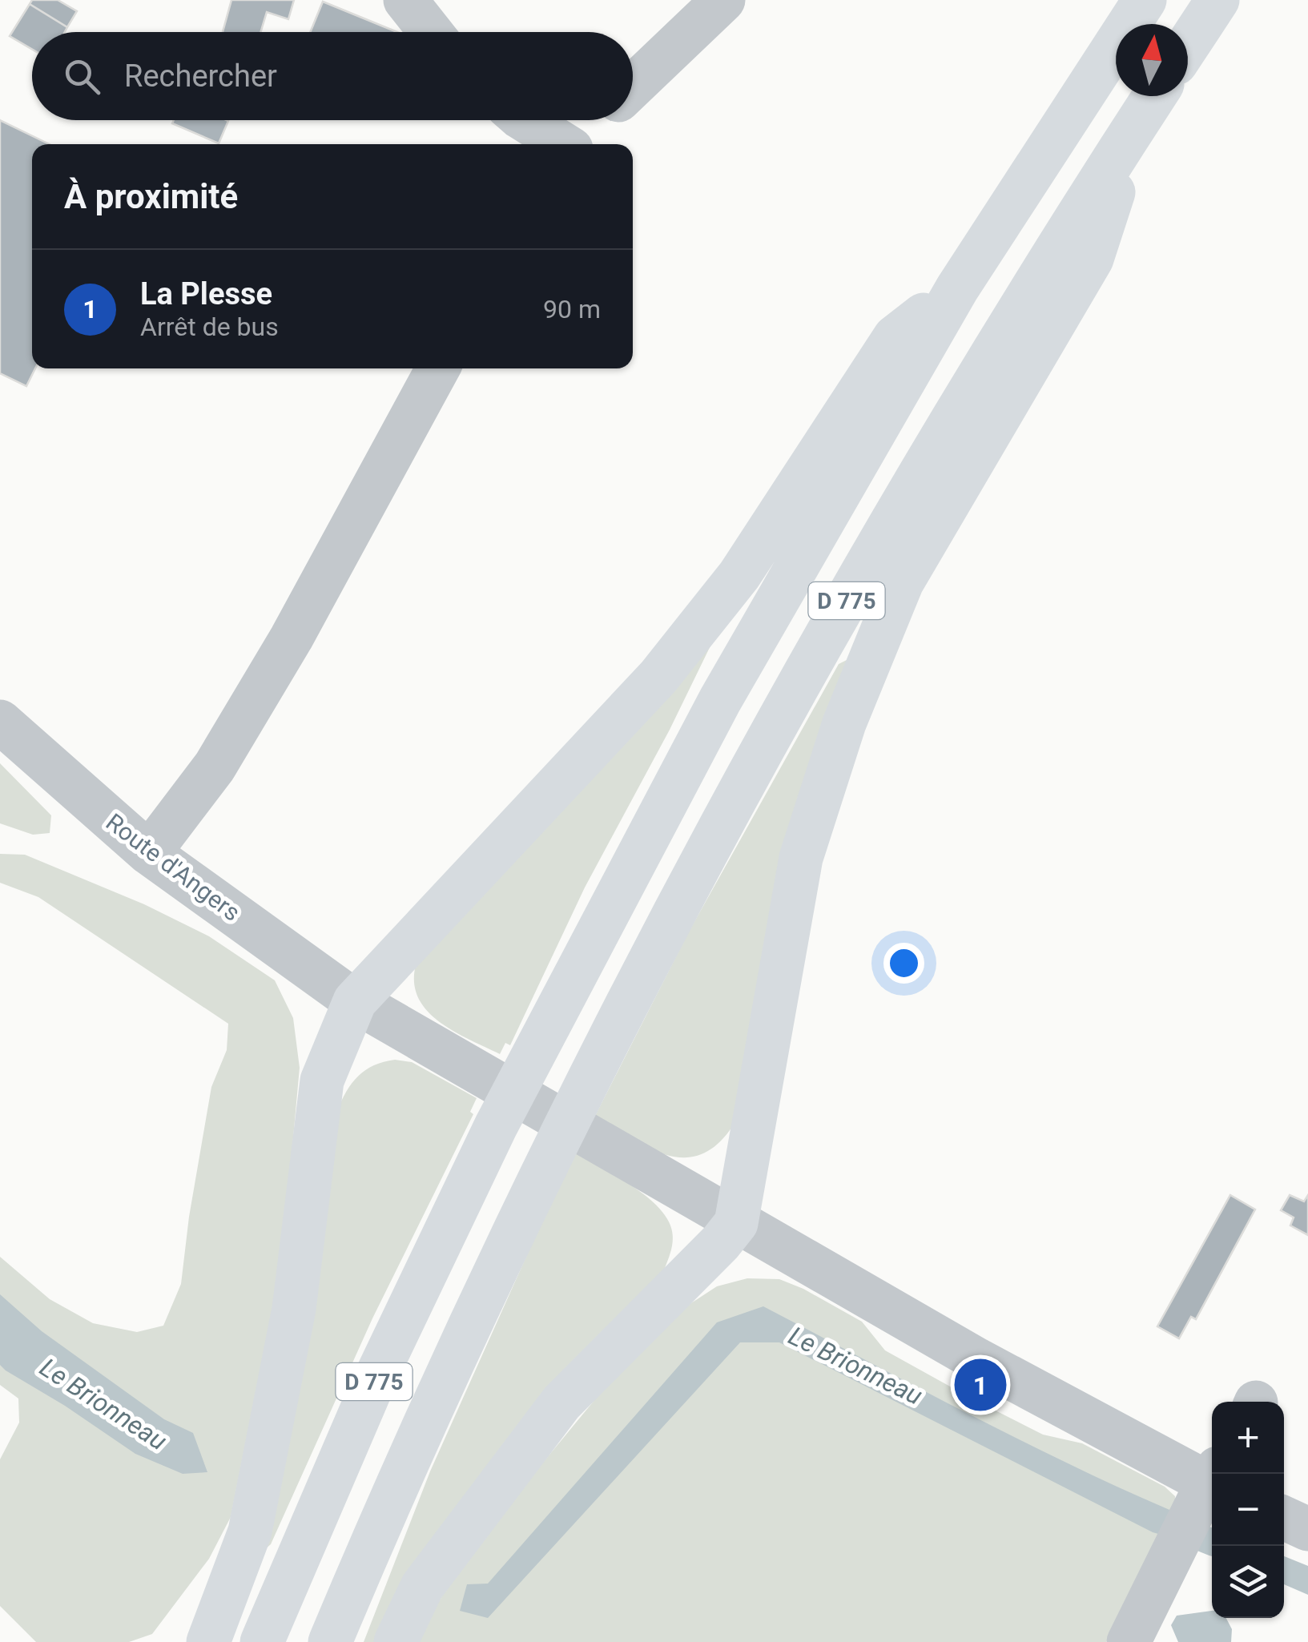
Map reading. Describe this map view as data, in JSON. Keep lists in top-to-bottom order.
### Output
{
  "streets": {
    "highway": ["D 775"],
    "street": ["Route d'Angers"]
  },
  "water": ["Le Brionneau"],
  "north": "top",
  "page": {
    "search": "Rechercher",
    "heading": "À proximité",
    "list": [
      {
        "mark": "1",
        "name": "La Plesse",
        "note": "Arrêt de bus",
        "value": "90 m"
      }
    ],
    "pins": "1",
    "map_buttons": ["+", "−"]
  }
}
